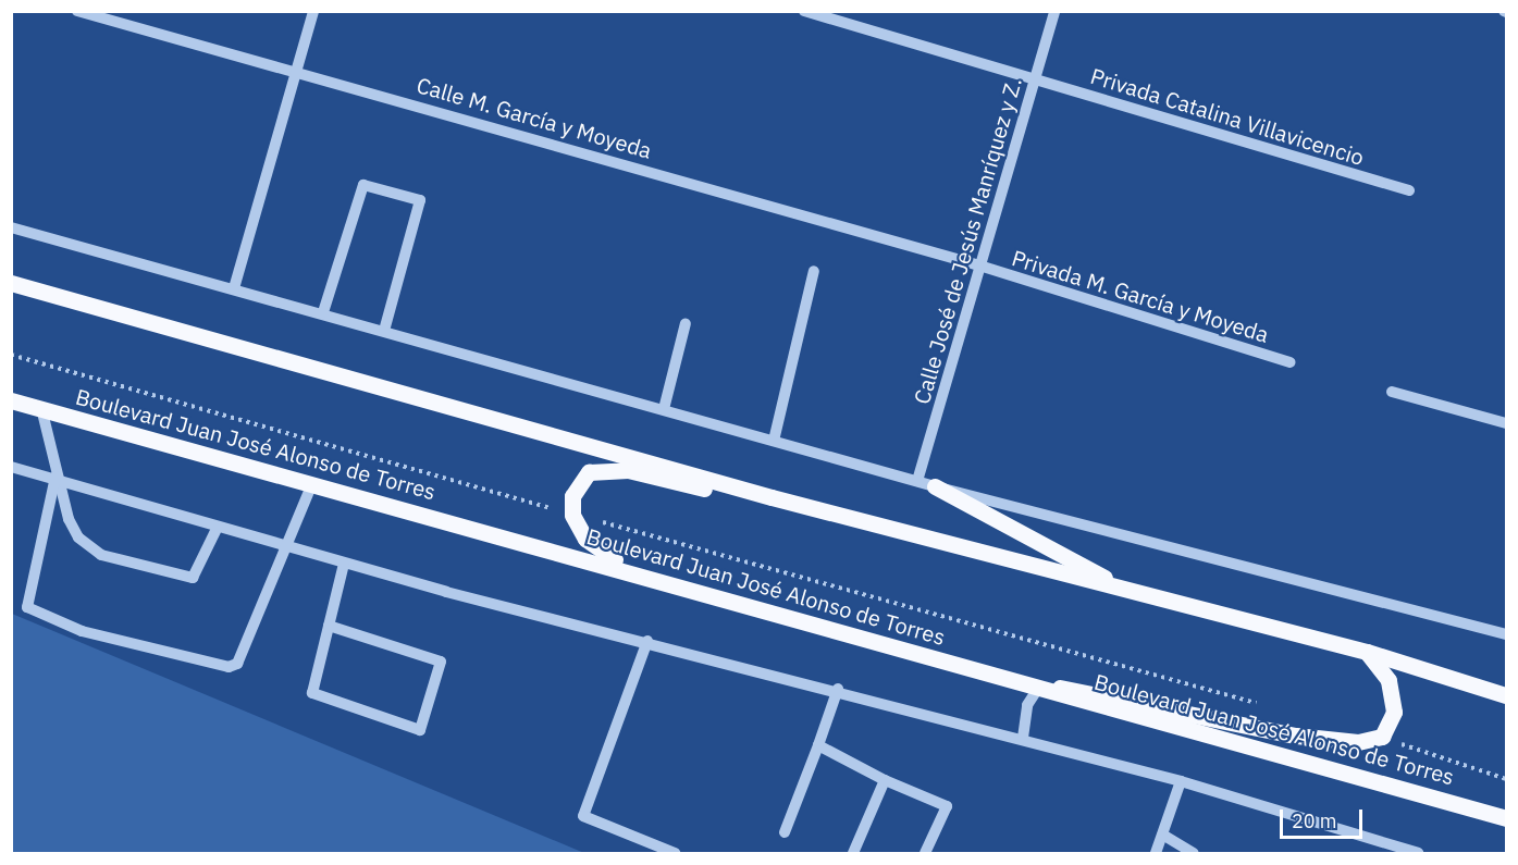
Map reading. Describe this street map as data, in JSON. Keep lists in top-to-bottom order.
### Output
{
  "streets": {
    "main road": ["Boulevard Juan José Alonso de Torres"],
    "street": [
      "Privada Catalina Villavicencio",
      "Calle M. García y Moyeda",
      "Calle José de Jesús Manríquez y Z.",
      "Privada M. García y Moyeda"
    ]
  },
  "crossings": [
    ["Privada Catalina Villavicencio", "Calle José de Jesús Manríquez y Z."],
    ["Calle M. García y Moyeda", "Calle José de Jesús Manríquez y Z."],
    ["Calle M. García y Moyeda", "Privada M. García y Moyeda"],
    ["Calle José de Jesús Manríquez y Z.", "Privada M. García y Moyeda"]
  ],
  "scale_bar": "20 m"
}
